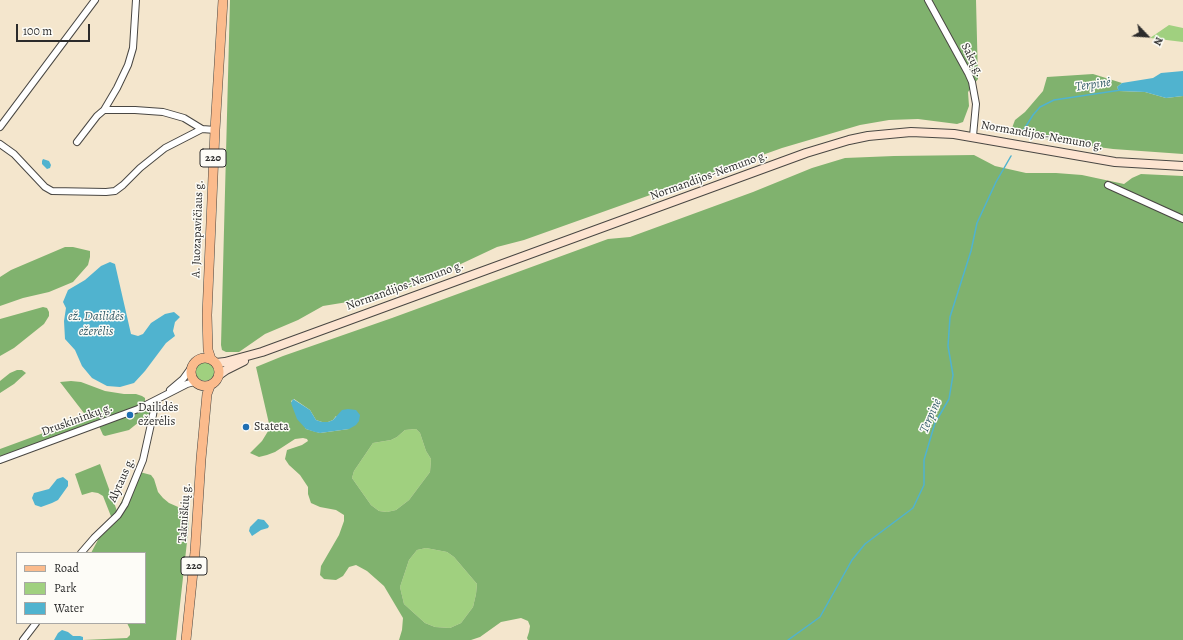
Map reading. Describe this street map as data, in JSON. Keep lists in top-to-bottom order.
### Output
{
  "streets": {
    "main road": [
      "Normandijos-Nemuno g.",
      "220",
      "A. Juozapavičiaus g.",
      "Takniškių g."
    ],
    "street": ["Sakų g.", "Druskininkų g.", "Alytaus g."]
  },
  "crossings": [
    ["Sakų g.", "Normandijos-Nemuno g."],
    ["Normandijos-Nemuno g.", "220"],
    ["Normandijos-Nemuno g.", "A. Juozapavičiaus g."],
    ["220", "A. Juozapavičiaus g."],
    ["220", "Takniškių g."],
    ["Druskininkų g.", "Alytaus g."]
  ],
  "water": ["Terpinė", "ež. Dailidės ežerėlis"],
  "places": ["Dailidės ežerėlis", "Stateta"],
  "legend": ["Road", "Park", "Water"],
  "scale_bar": "100 m",
  "north": "bottom right"
}
